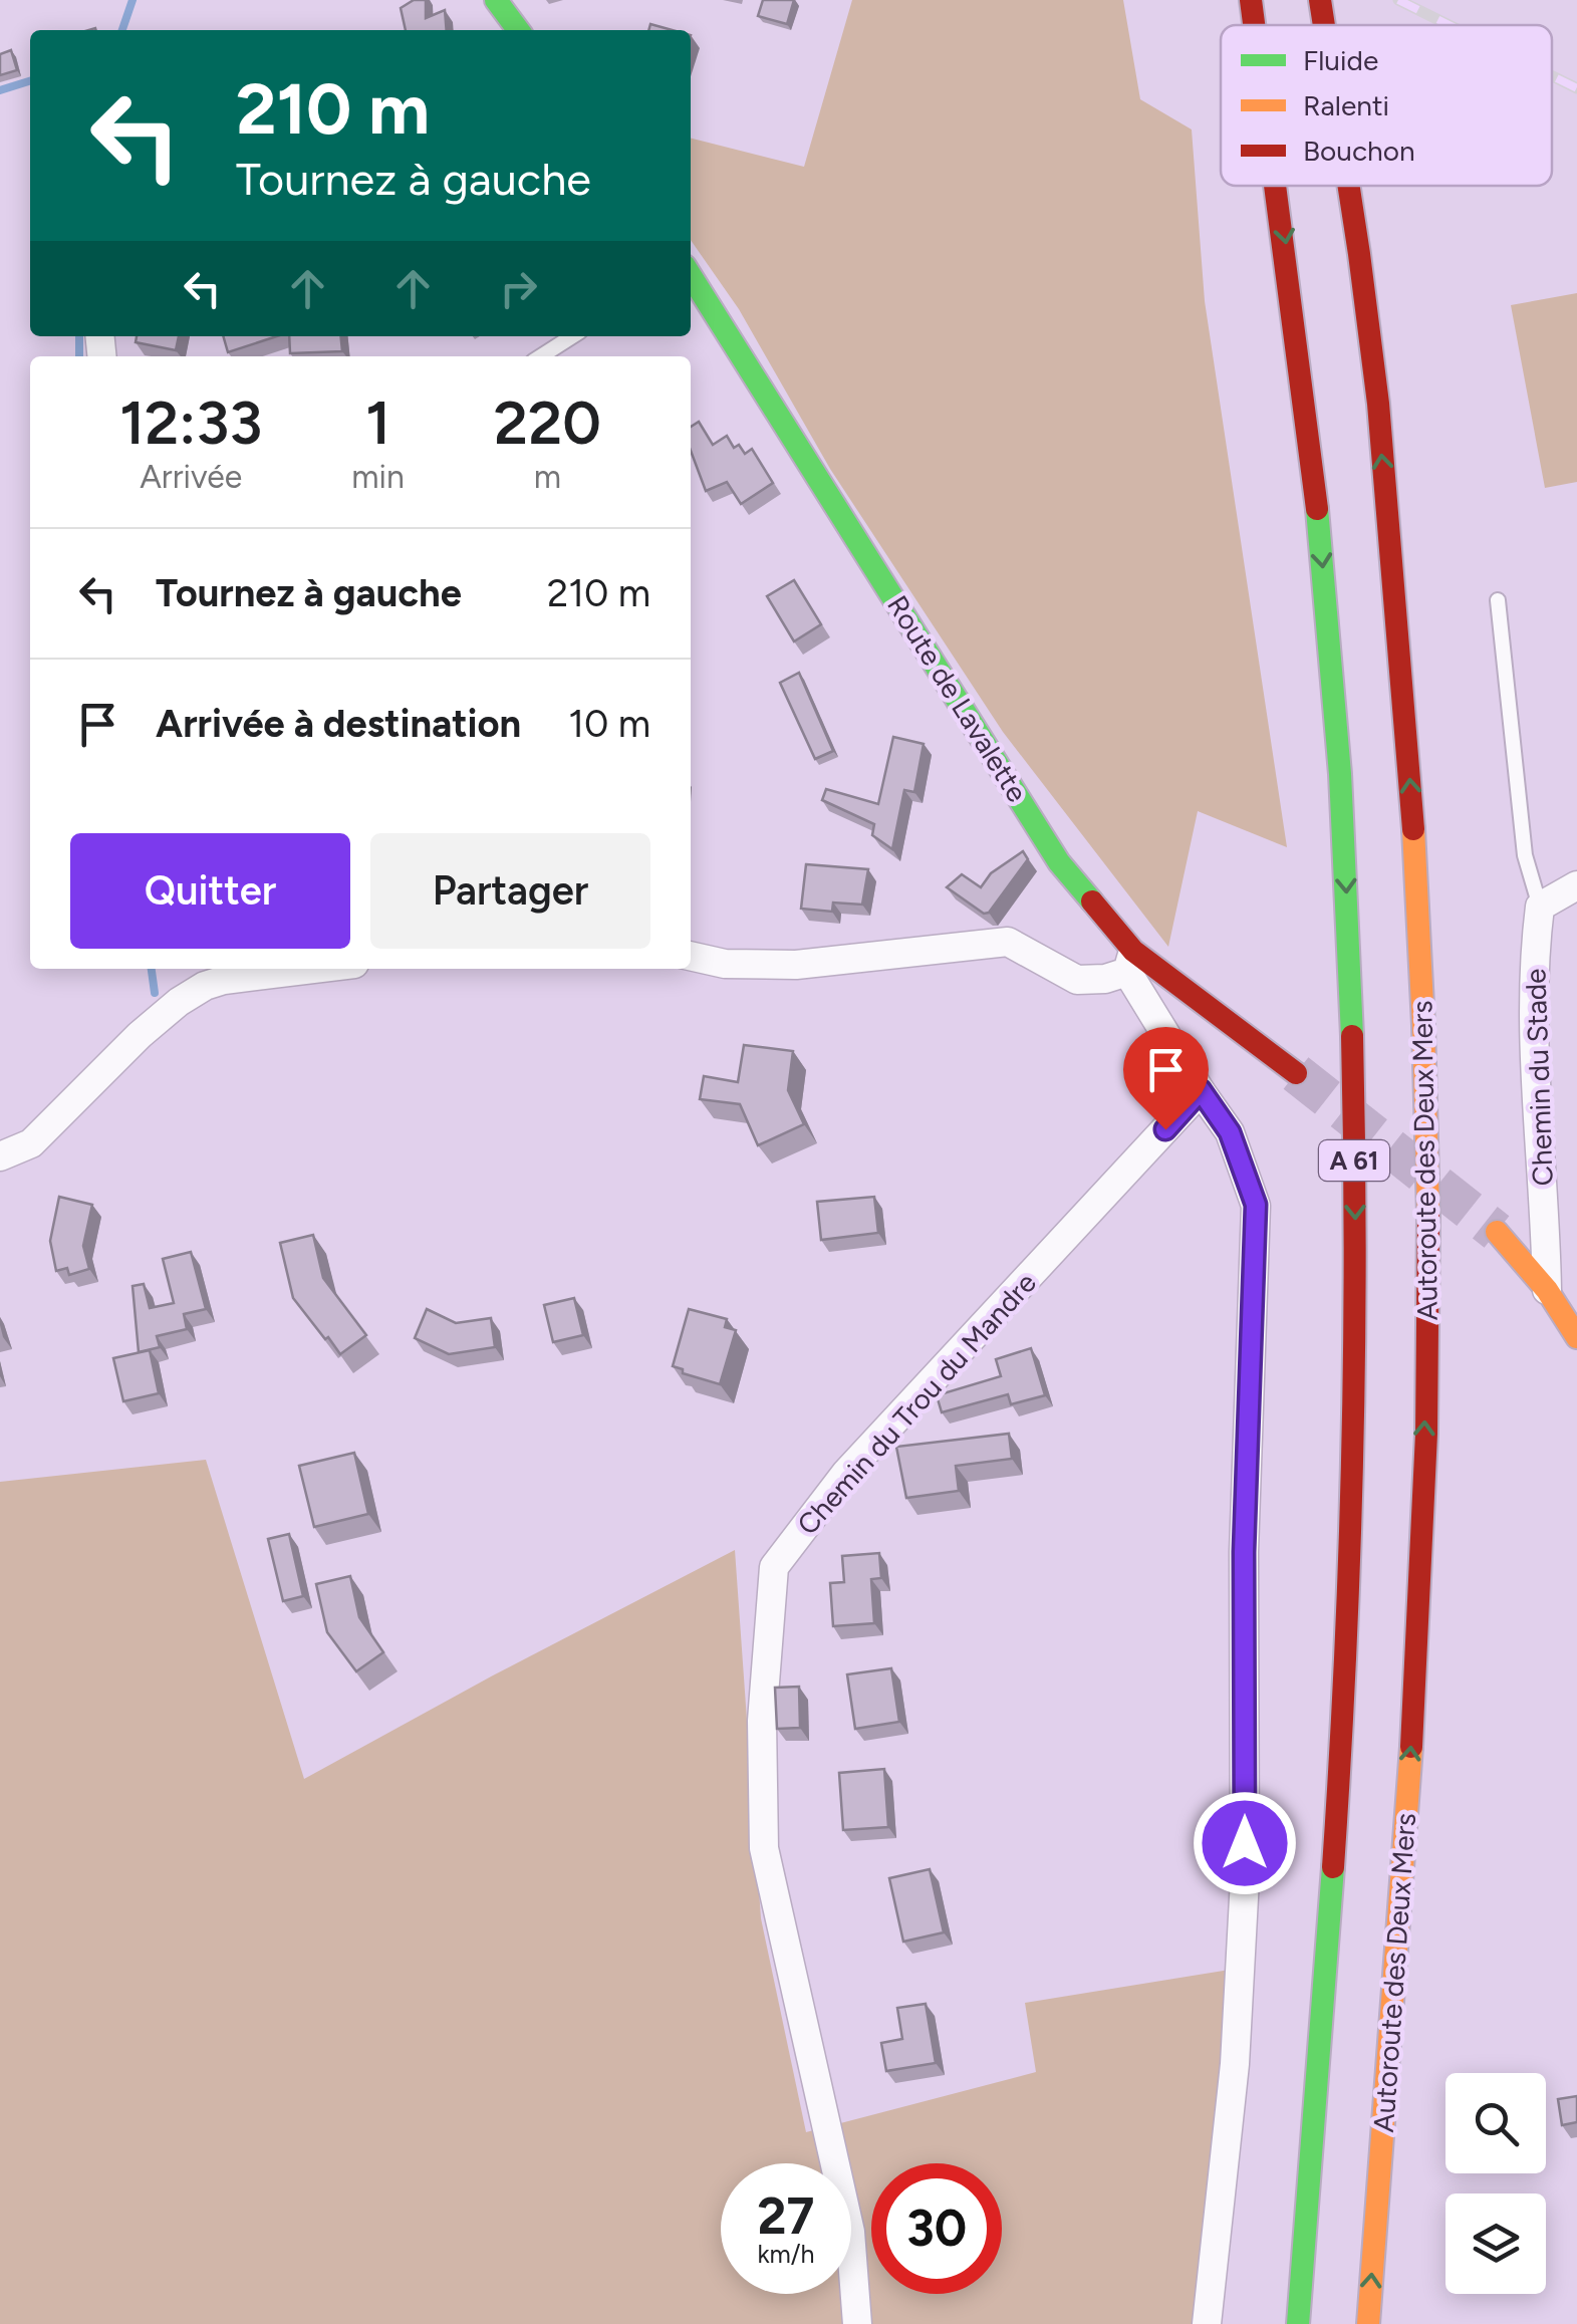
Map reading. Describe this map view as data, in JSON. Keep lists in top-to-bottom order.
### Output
{
  "streets": {
    "main road": ["Route de Lavalette", "A 61", "Autoroute des Deux Mers"],
    "street": ["Chemin du Stade", "Chemin du Trou du Mandre"]
  },
  "legend": ["Fluide", "Ralenti", "Bouchon"],
  "page": {
    "turn": ["210 m", "Tournez à gauche"],
    "eta": [
      "12:33",
      "Arrivée",
      "1",
      "min",
      "220",
      "m"
    ],
    "list": [
      {
        "name": "Tournez à gauche",
        "value": "210 m"
      },
      {
        "name": "Arrivée à destination",
        "value": "10 m"
      }
    ],
    "buttons": ["Quitter", "Partager"],
    "speed": "27 km/h",
    "limit": "30"
  }
}
